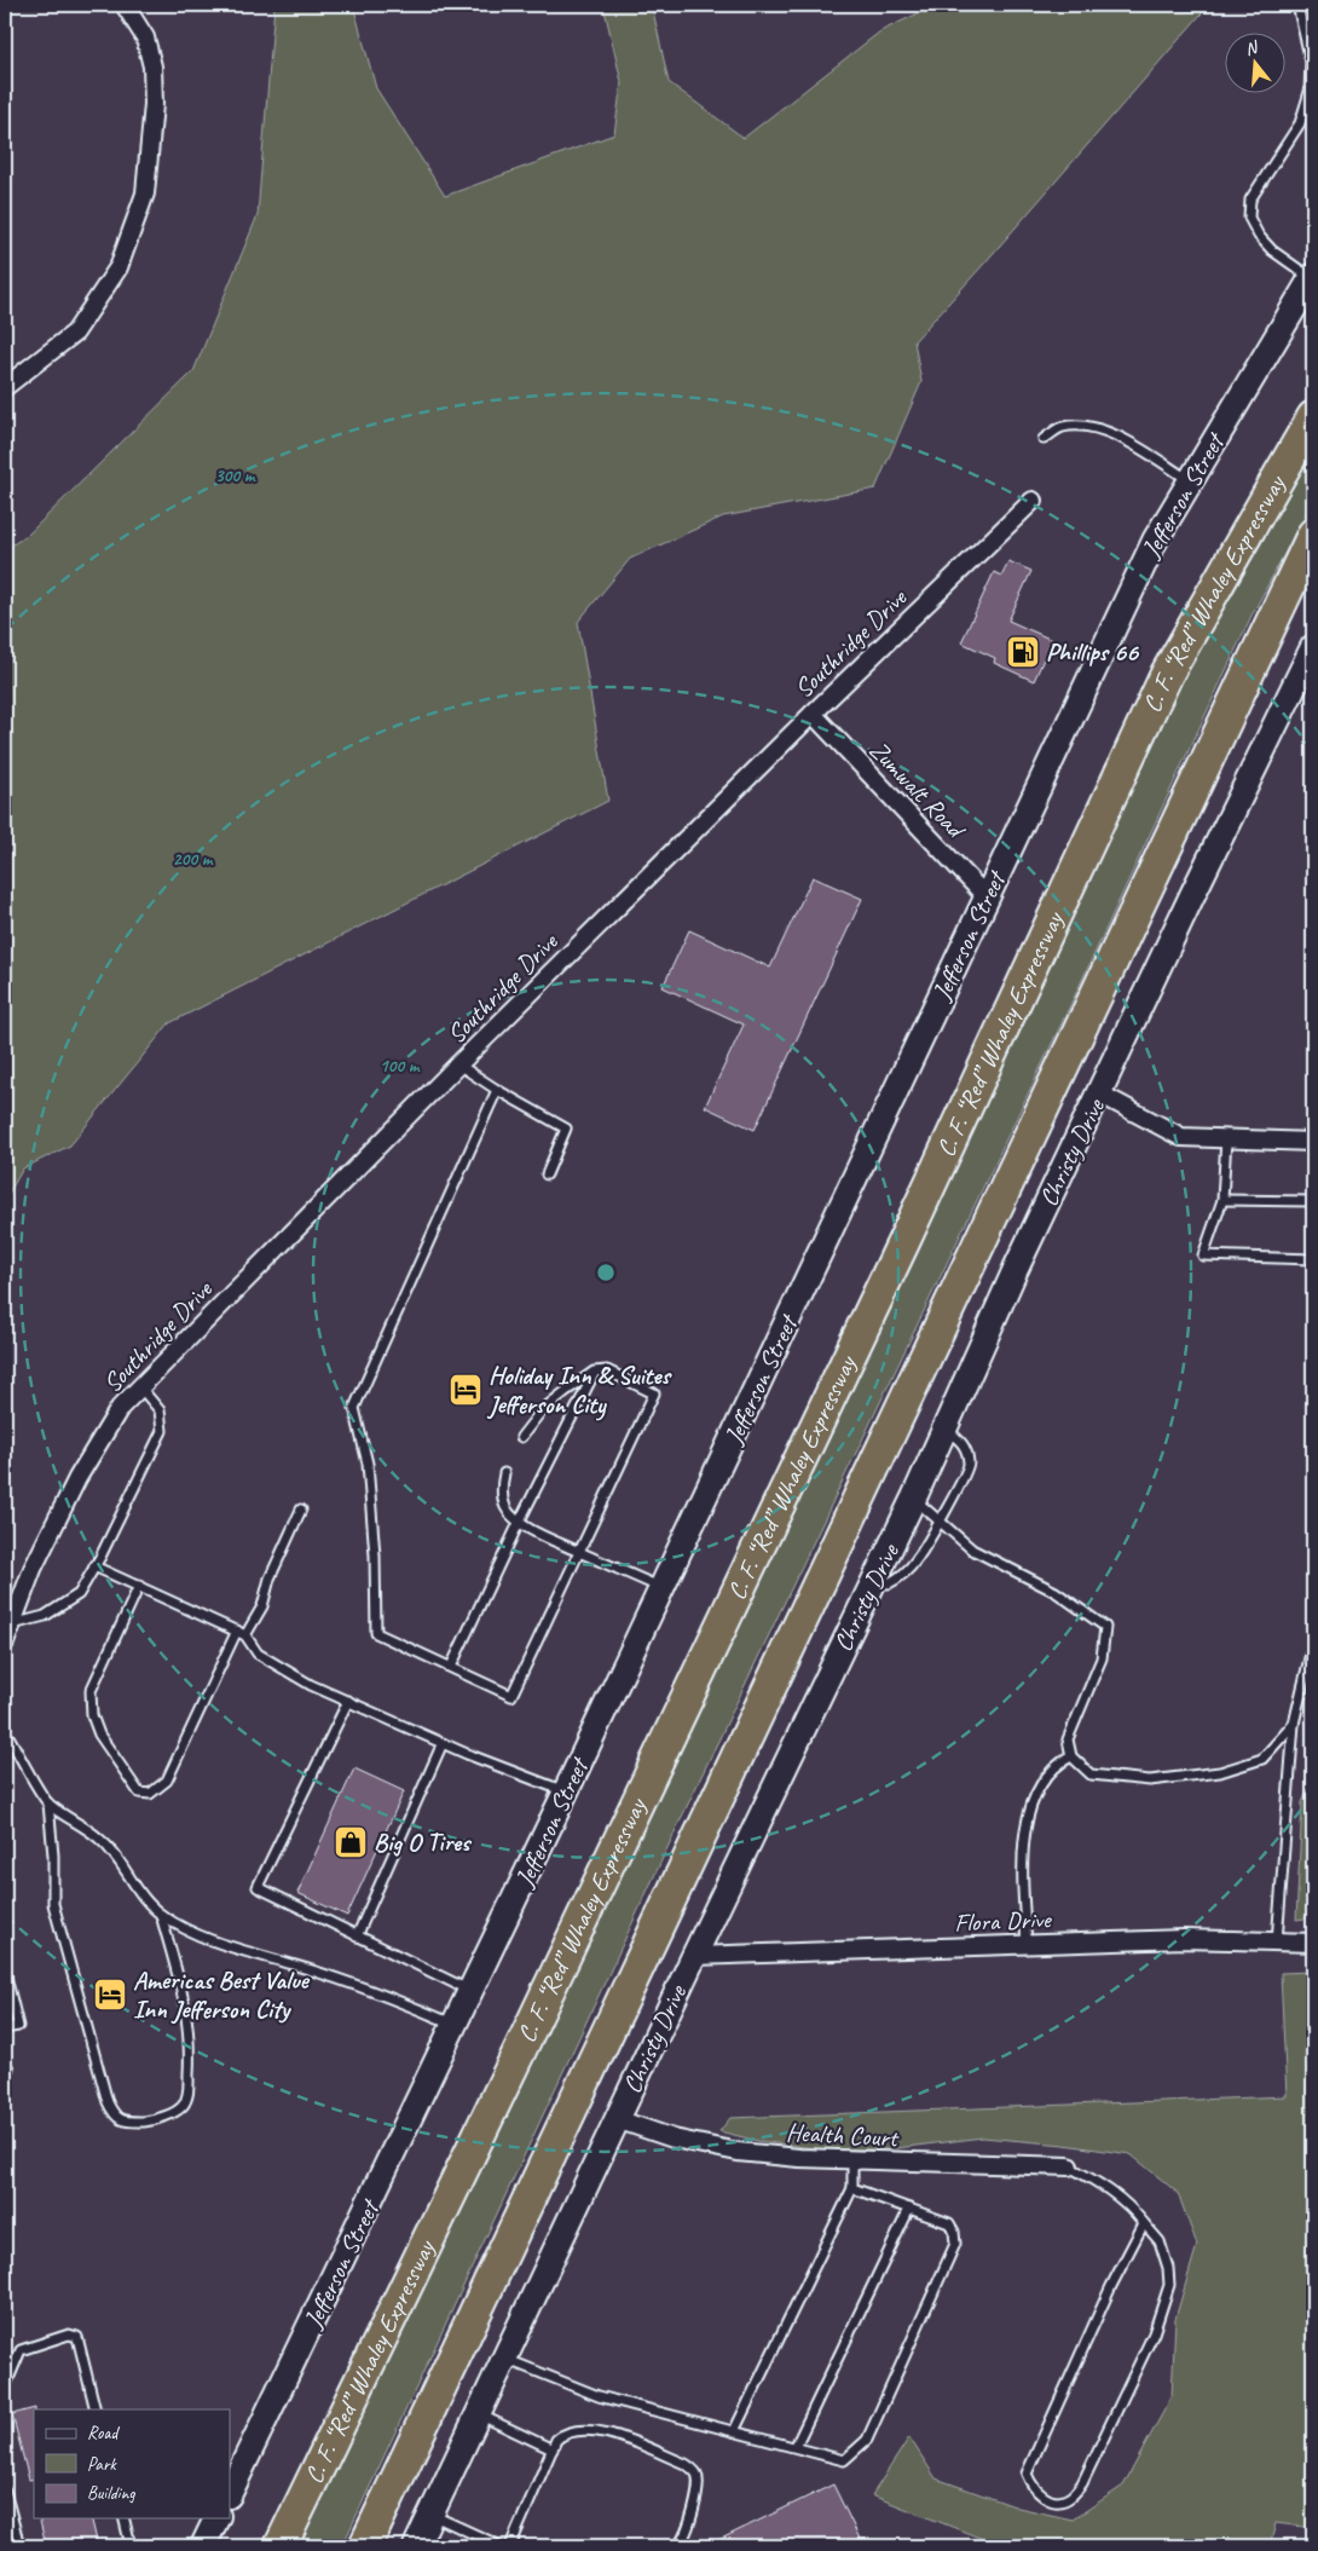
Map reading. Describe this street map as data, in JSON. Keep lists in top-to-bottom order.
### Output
{
  "streets": {
    "highway": ["C. F. “Red” Whaley Expressway"],
    "street": [
      "Jefferson Street",
      "Southridge Drive",
      "Zumwalt Road",
      "Christy Drive",
      "Flora Drive",
      "Health Court"
    ]
  },
  "crossings": [
    ["Jefferson Street", "Zumwalt Road"],
    ["Southridge Drive", "Zumwalt Road"],
    ["Christy Drive", "Flora Drive"],
    ["Christy Drive", "Health Court"]
  ],
  "places": {
    "fuel station": ["Phillips 66"],
    "hotel": ["Holiday Inn & Suites Jefferson City", "Americas Best Value Inn Jefferson City"],
    "shop": ["Big O Tires"]
  },
  "legend": ["Road", "Park", "Building"],
  "north": "top",
  "rings": ["300 m", "200 m", "100 m"]
}
